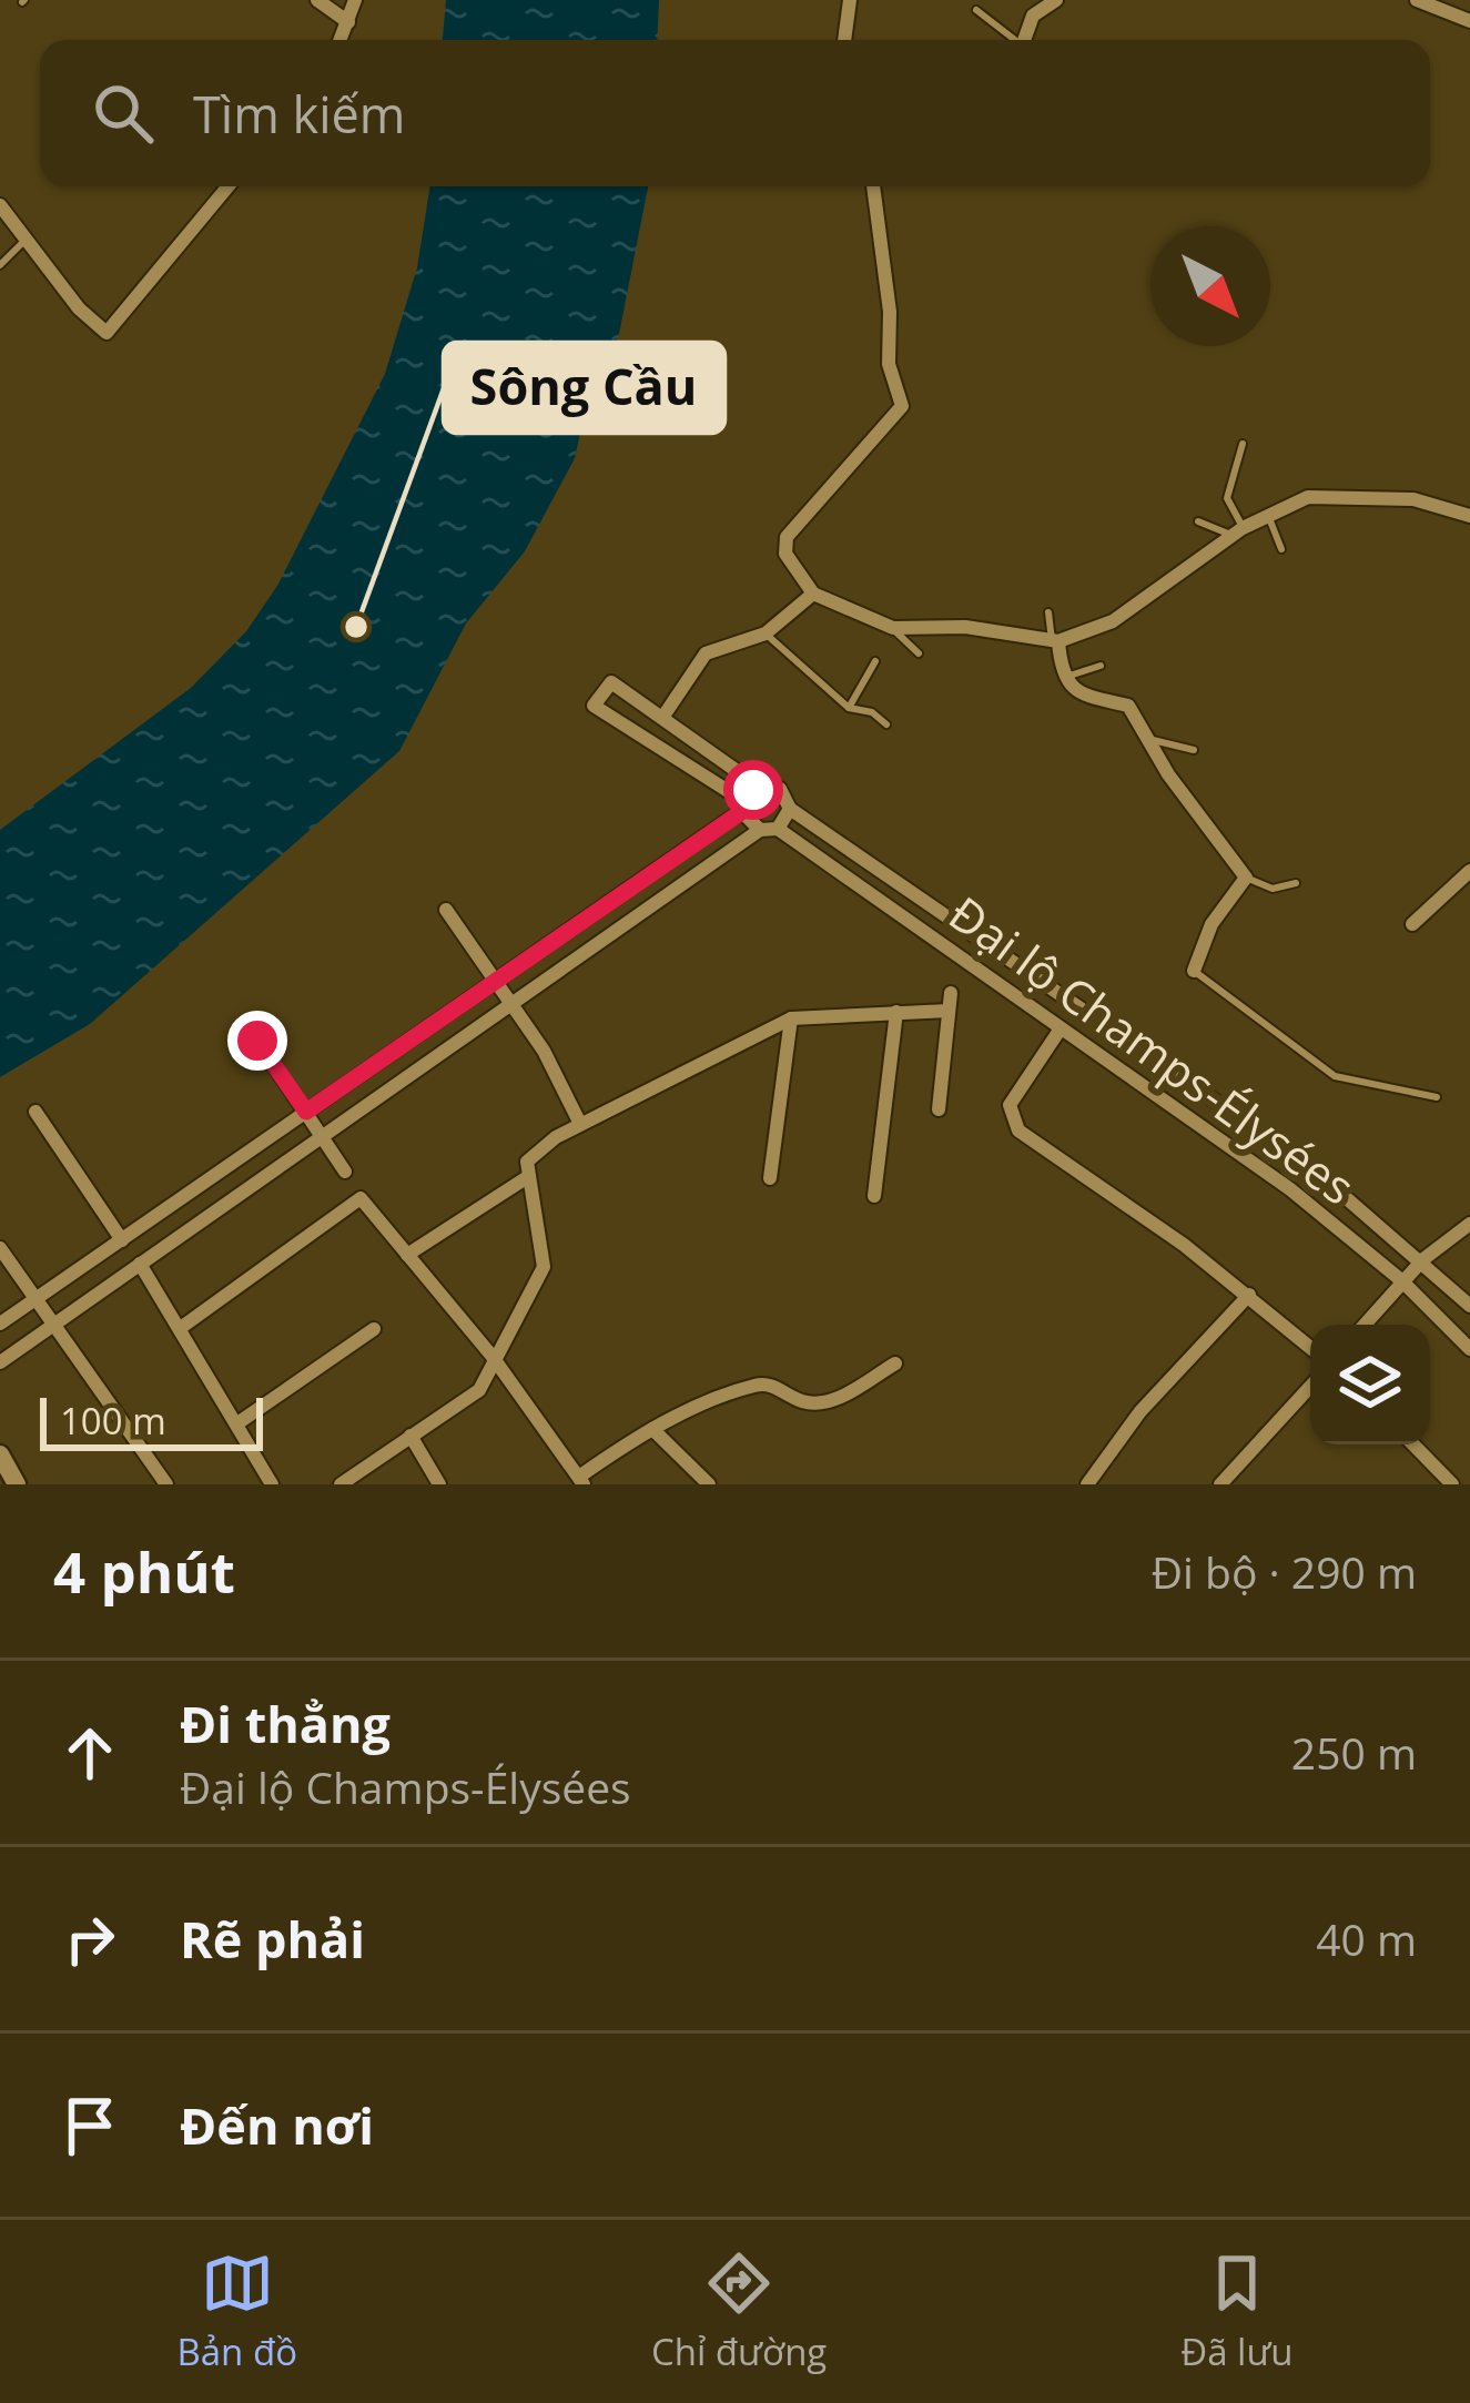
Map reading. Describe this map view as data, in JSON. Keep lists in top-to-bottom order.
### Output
{
  "streets": {
    "street": ["Đại lộ Champs-Élysées"]
  },
  "places": ["Sông Cầu"],
  "scale_bar": "100 m",
  "north": "bottom right",
  "page": {
    "search": "Tìm kiếm",
    "scale": "100 m",
    "heading": ["4 phút", "Đi bộ · 290 m"],
    "list": [
      ["Đi thẳng", "Đại lộ Champs-Élysées", "250 m"],
      ["Rẽ phải", "40 m"],
      "Đến nơi"
    ],
    "nav": ["Bản đồ", "Chỉ đường", "Đã lưu"]
  }
}
